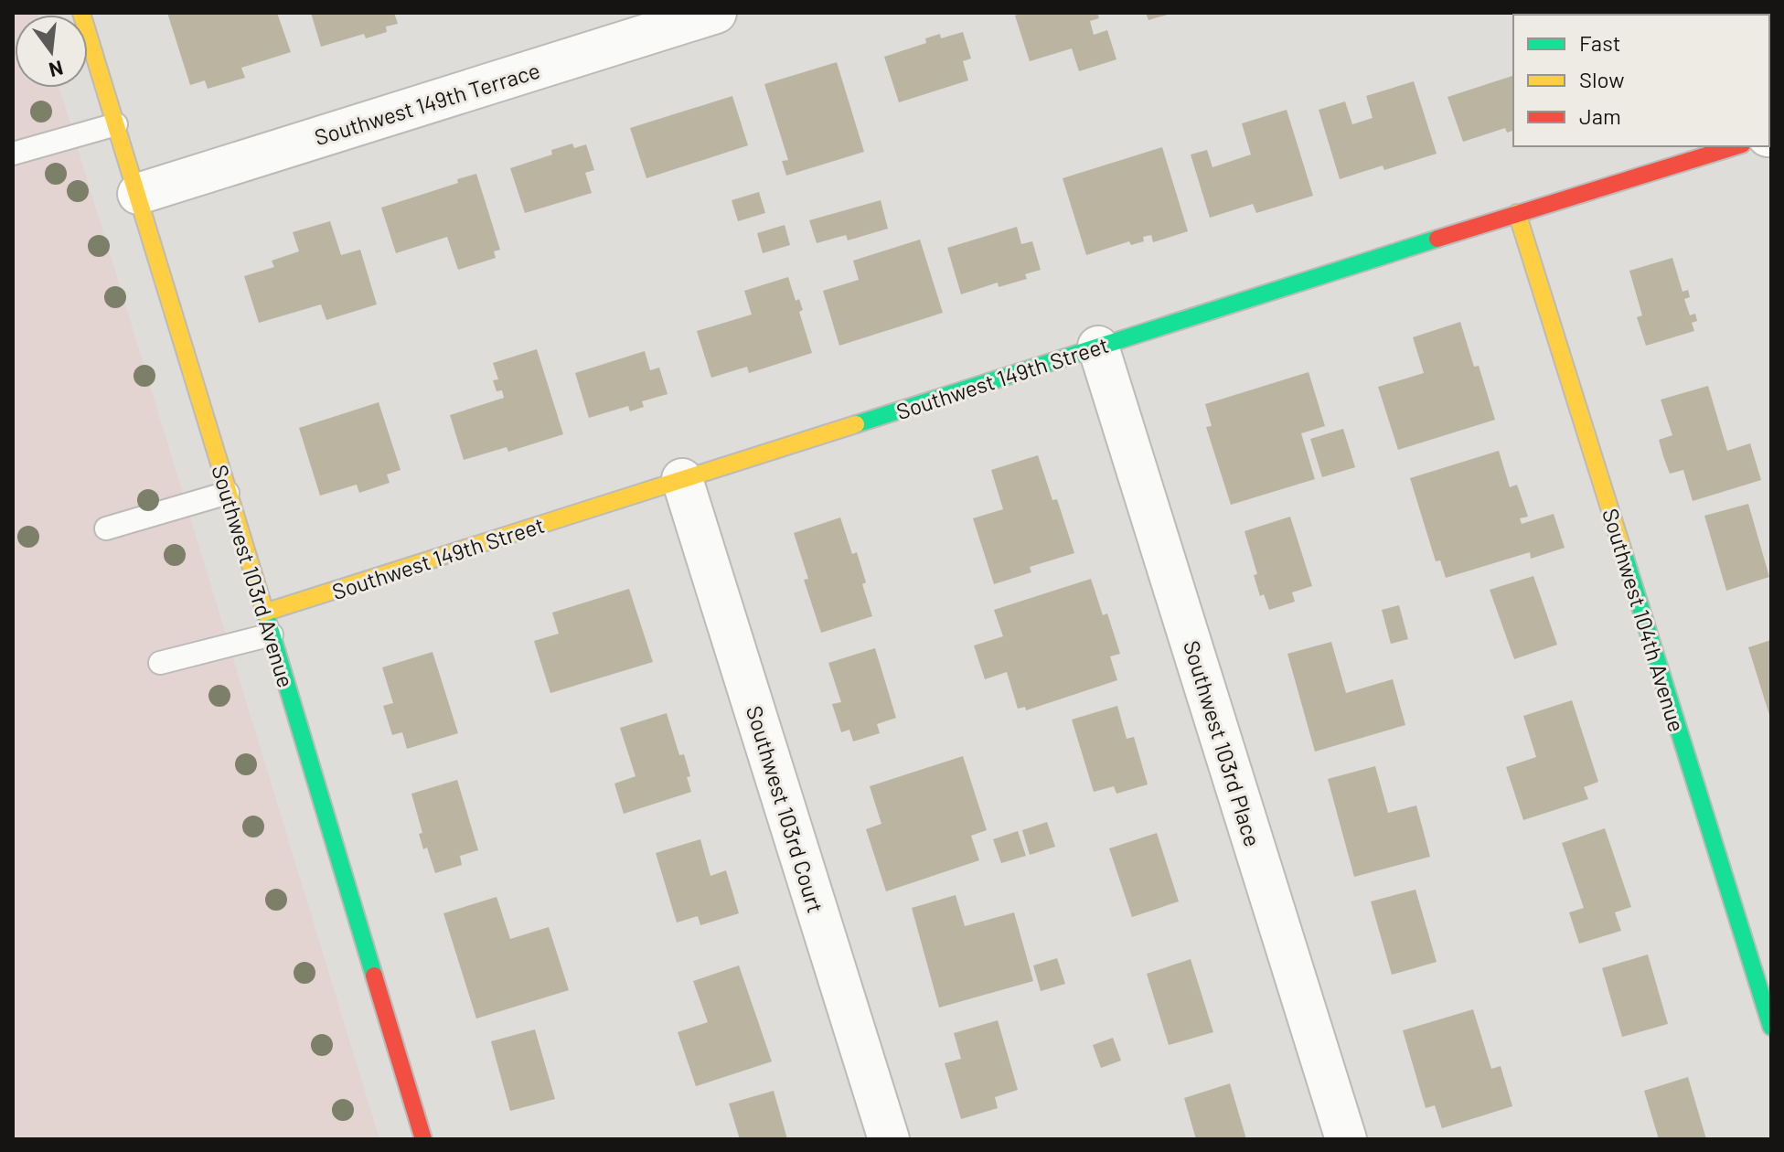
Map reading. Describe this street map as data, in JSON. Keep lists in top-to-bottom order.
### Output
{
  "streets": {
    "street": [
      "Southwest 149th Terrace",
      "Southwest 149th Street",
      "Southwest 103rd Avenue",
      "Southwest 104th Avenue",
      "Southwest 103rd Place",
      "Southwest 103rd Court"
    ]
  },
  "crossings": [
    ["Southwest 149th Terrace", "Southwest 103rd Avenue"],
    ["Southwest 149th Street", "Southwest 103rd Avenue"],
    ["Southwest 149th Street", "Southwest 104th Avenue"],
    ["Southwest 149th Street", "Southwest 103rd Place"],
    ["Southwest 149th Street", "Southwest 103rd Court"]
  ],
  "legend": ["Fast", "Slow", "Jam"],
  "north": "bottom"
}
